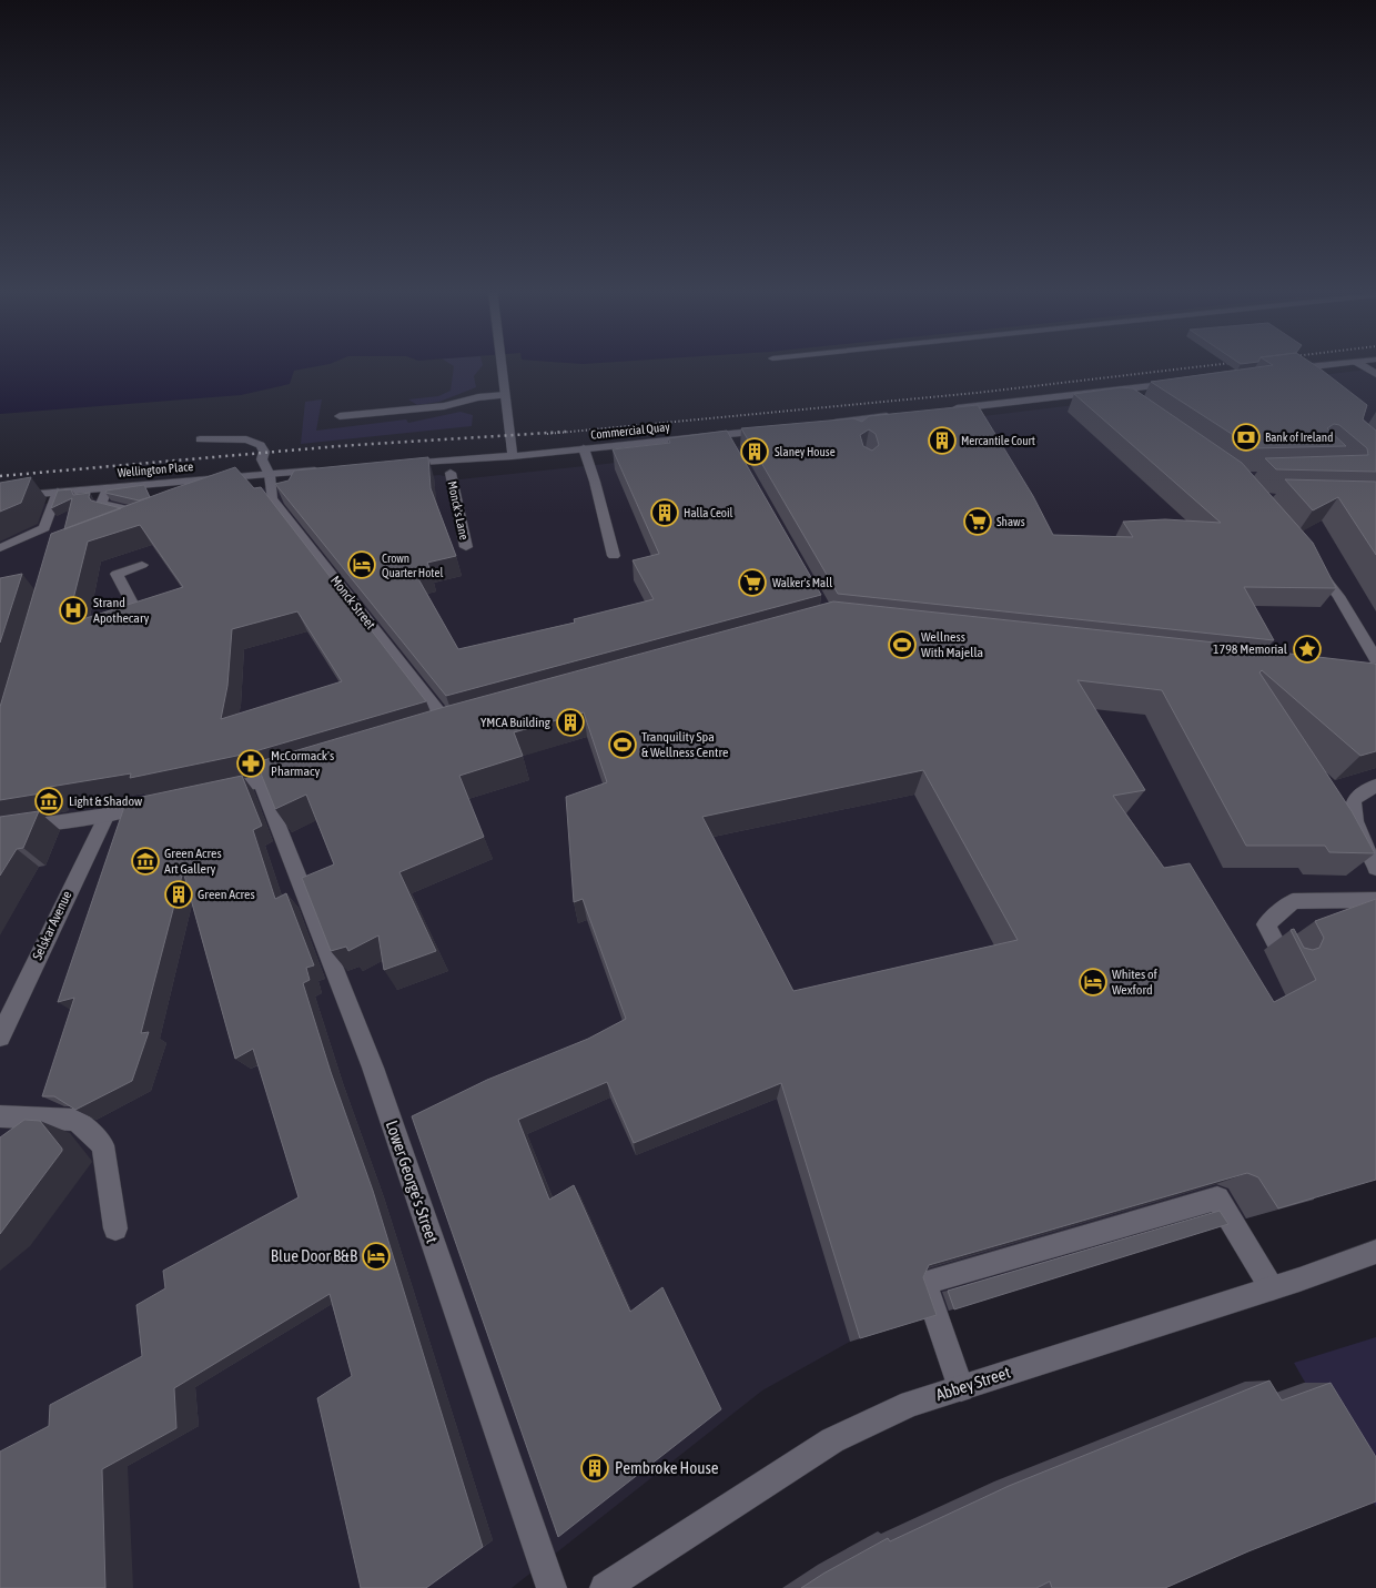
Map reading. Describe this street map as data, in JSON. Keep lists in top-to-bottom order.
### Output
{
  "streets": {
    "street": [
      "Commercial Quay",
      "Wellington Place",
      "Monck's Lane",
      "Monck Street",
      "Selskar Avenue",
      "Lower George's Street",
      "Abbey Street"
    ]
  },
  "crossings": [
    ["Wellington Place", "Monck Street"]
  ],
  "places": {
    "bank": ["Bank of Ireland"],
    "building": [
      "Mercantile Court",
      "Slaney House",
      "Halla Ceoil",
      "YMCA Building",
      "Green Acres",
      "Pembroke House"
    ],
    "supermarket": ["Shaws", "Walker's Mall"],
    "hotel": ["Crown Quarter Hotel", "Whites of Wexford", "Blue Door B&B"],
    "hospital": ["Strand Apothecary"],
    "sports": ["Wellness With Majella", "Tranquility Spa & Wellness Centre"],
    "place": ["1798 Memorial"],
    "pharmacy": ["McCormack's Pharmacy"],
    "museum": ["Light & Shadow", "Green Acres Art Gallery"]
  }
}
